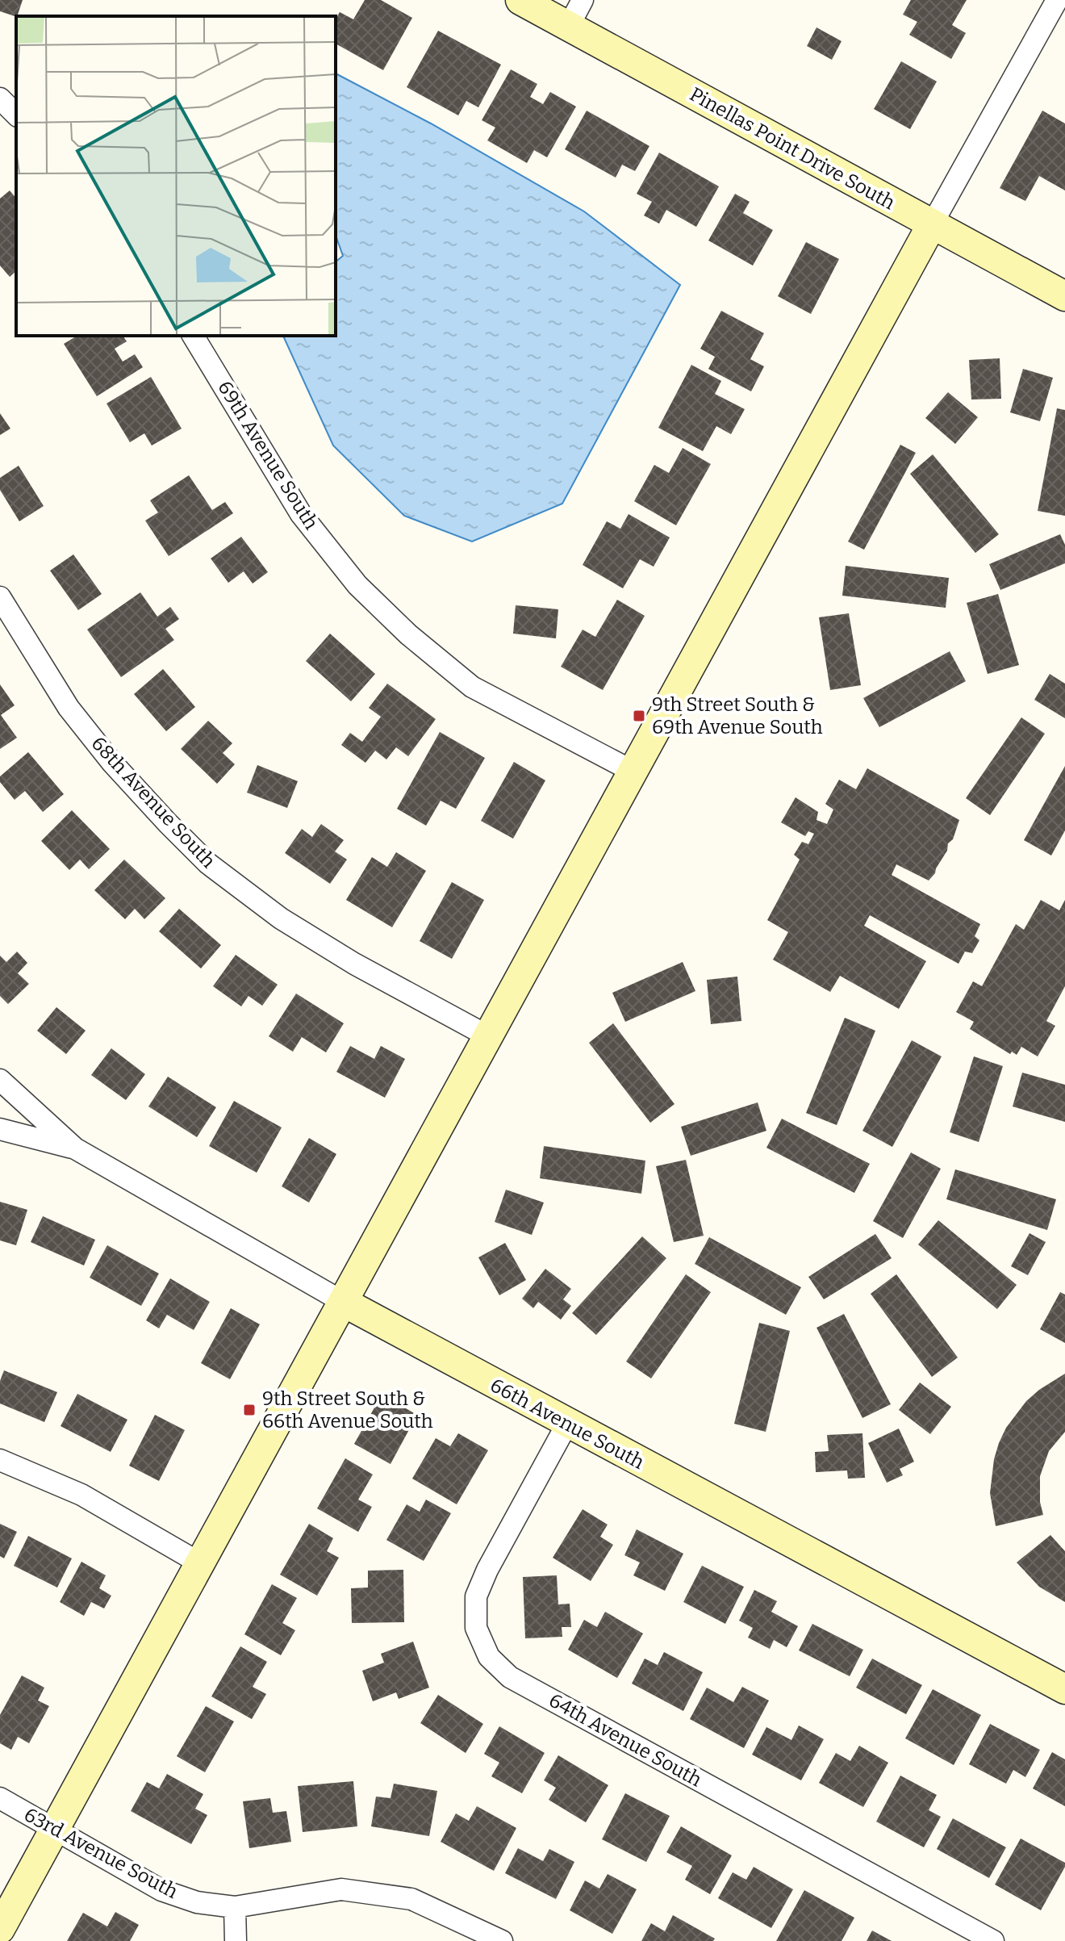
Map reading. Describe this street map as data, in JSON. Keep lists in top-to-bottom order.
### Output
{
  "streets": {
    "street": [
      "Pinellas Point Drive South",
      "69th Avenue South",
      "68th Avenue South",
      "66th Avenue South",
      "64th Avenue South",
      "63rd Avenue South"
    ]
  },
  "crossings": [
    ["66th Avenue South", "64th Avenue South"]
  ],
  "places": {
    "transit": ["9th Street South & 69th Avenue South", "9th Street South & 66th Avenue South"]
  }
}
